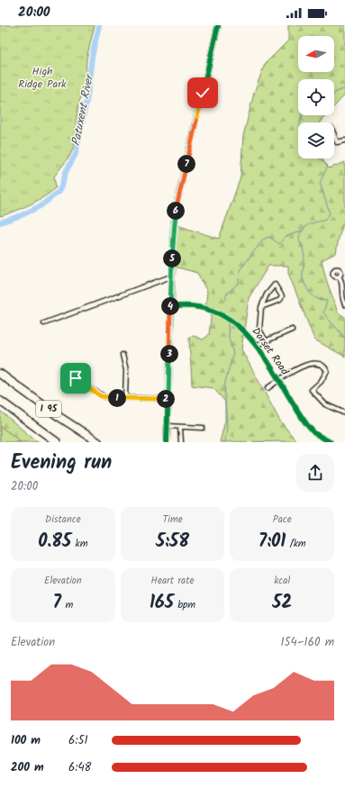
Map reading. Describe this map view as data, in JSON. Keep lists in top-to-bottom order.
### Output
{
  "streets": {
    "highway": ["I 95"],
    "street": ["Dorset Road"]
  },
  "water": ["Patuxent River"],
  "parks": ["High Ridge Park"],
  "north": "left",
  "page": {
    "status": "20:00",
    "pins": [
      "7",
      "6",
      "5",
      "4",
      "3",
      "1",
      "2"
    ],
    "heading": ["Evening run", "20:00"],
    "stats": [
      ["Distance", "0.85 km"],
      ["Time", "5:58"],
      ["Pace", "7:01 /km"],
      ["Elevation", "7 m"],
      ["Heart rate", "165 bpm"],
      ["kcal", "52"]
    ],
    "chart": ["Elevation", "154–160 m"],
    "list": [
      {
        "name": "100 m",
        "note": "6:51"
      },
      {
        "name": "200 m",
        "note": "6:48"
      }
    ]
  }
}
